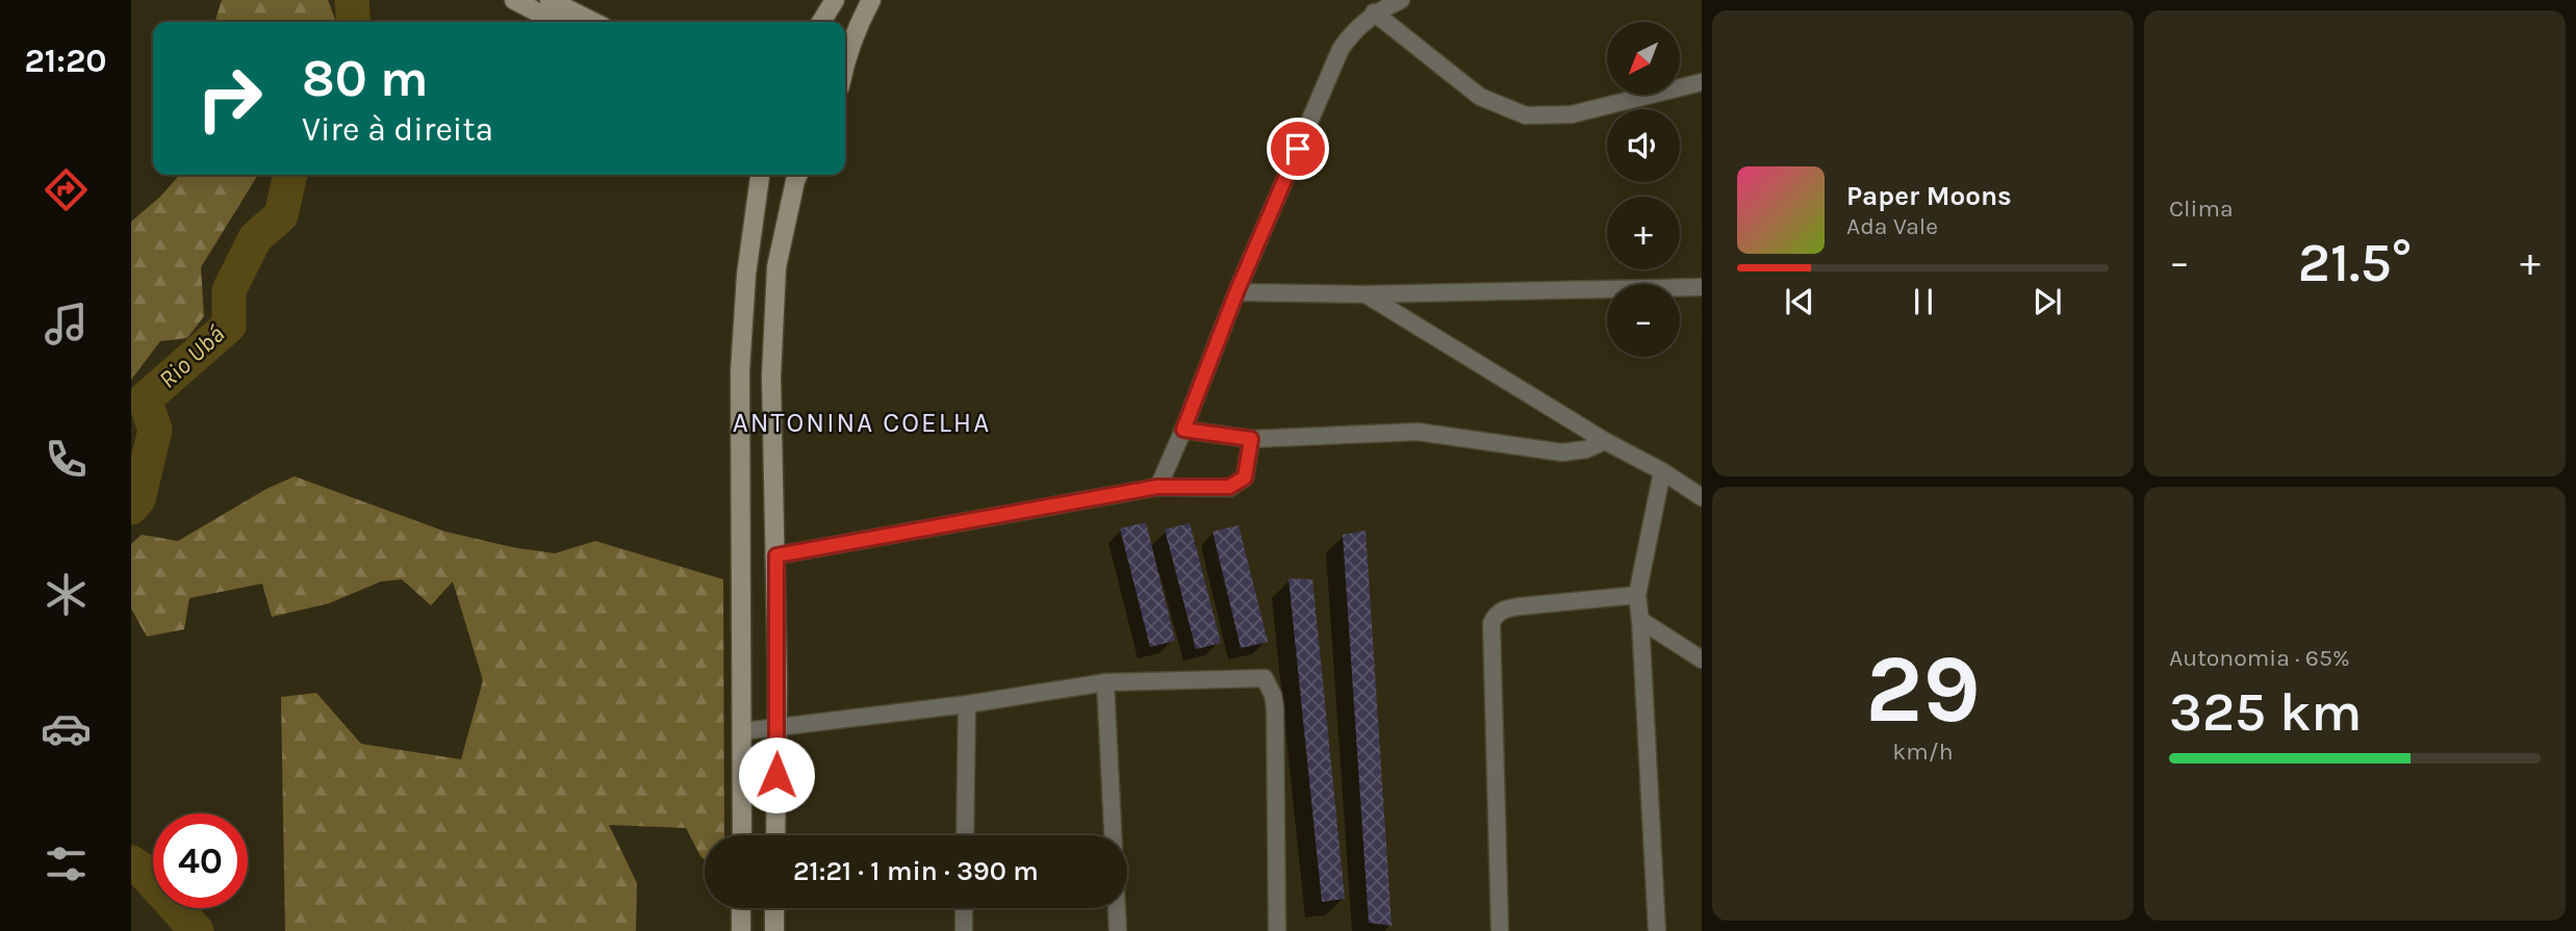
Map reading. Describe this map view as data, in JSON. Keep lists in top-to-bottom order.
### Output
{
  "districts": ["ANTONINA COELHA"],
  "water": ["Rio Ubá"],
  "north": "bottom left",
  "page": {
    "tabs": "21:20",
    "tile": [
      "Clima",
      ["29", "km/h"],
      ["Autonomia · 65%", "325 km"]
    ],
    "map_buttons": ["+", "−"],
    "turn": ["80 m", "Vire à direita"],
    "song": ["Paper Moons", "Ada Vale"],
    "heat": ["−", "21.5°", "+"],
    "limit": "40",
    "trip": "21:21 · 1 min · 390 m"
  }
}
